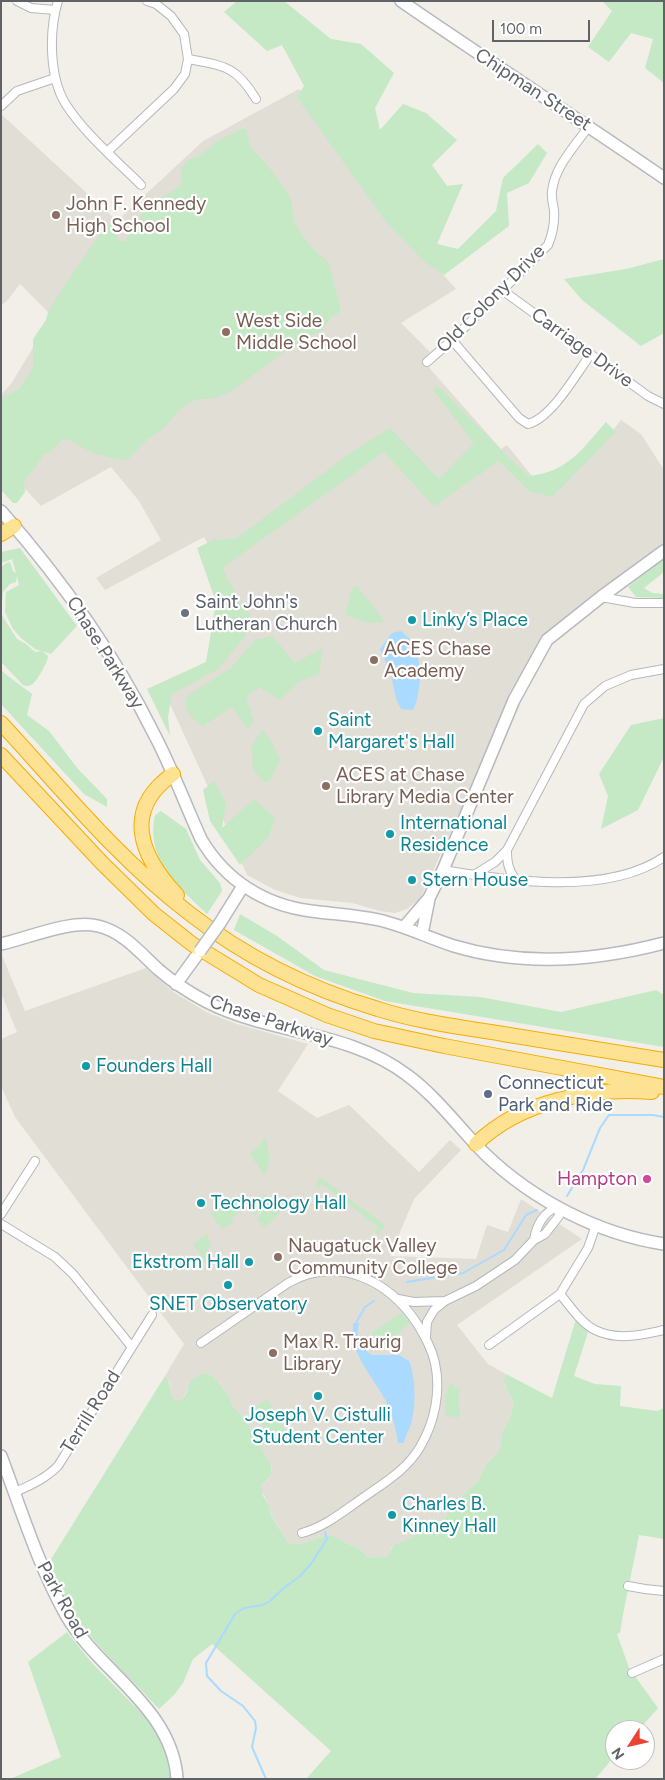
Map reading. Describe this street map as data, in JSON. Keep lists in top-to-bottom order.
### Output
{
  "streets": {
    "main road": ["Chipman Street", "Chase Parkway", "Park Road"],
    "street": ["Old Colony Drive", "Carriage Drive", "Terrill Road"]
  },
  "crossings": [
    ["Chipman Street", "Old Colony Drive"],
    ["Old Colony Drive", "Carriage Drive"],
    ["Terrill Road", "Park Road"]
  ],
  "places": [
    "John F. Kennedy High School",
    "West Side Middle School",
    "Saint John's Lutheran Church",
    "Linky’s Place",
    "ACES Chase Academy",
    "Saint Margaret's Hall",
    "ACES at Chase Library Media Center",
    "International Residence",
    "Stern House",
    "Founders Hall",
    "Connecticut Park and Ride",
    "Hampton",
    "Technology Hall",
    "Naugatuck Valley Community College",
    "Ekstrom Hall",
    "SNET Observatory",
    "Max R. Traurig Library",
    "Joseph V. Cistulli Student Center",
    "Charles B. Kinney Hall"
  ],
  "scale_bar": "100 m",
  "north": "bottom left"
}
